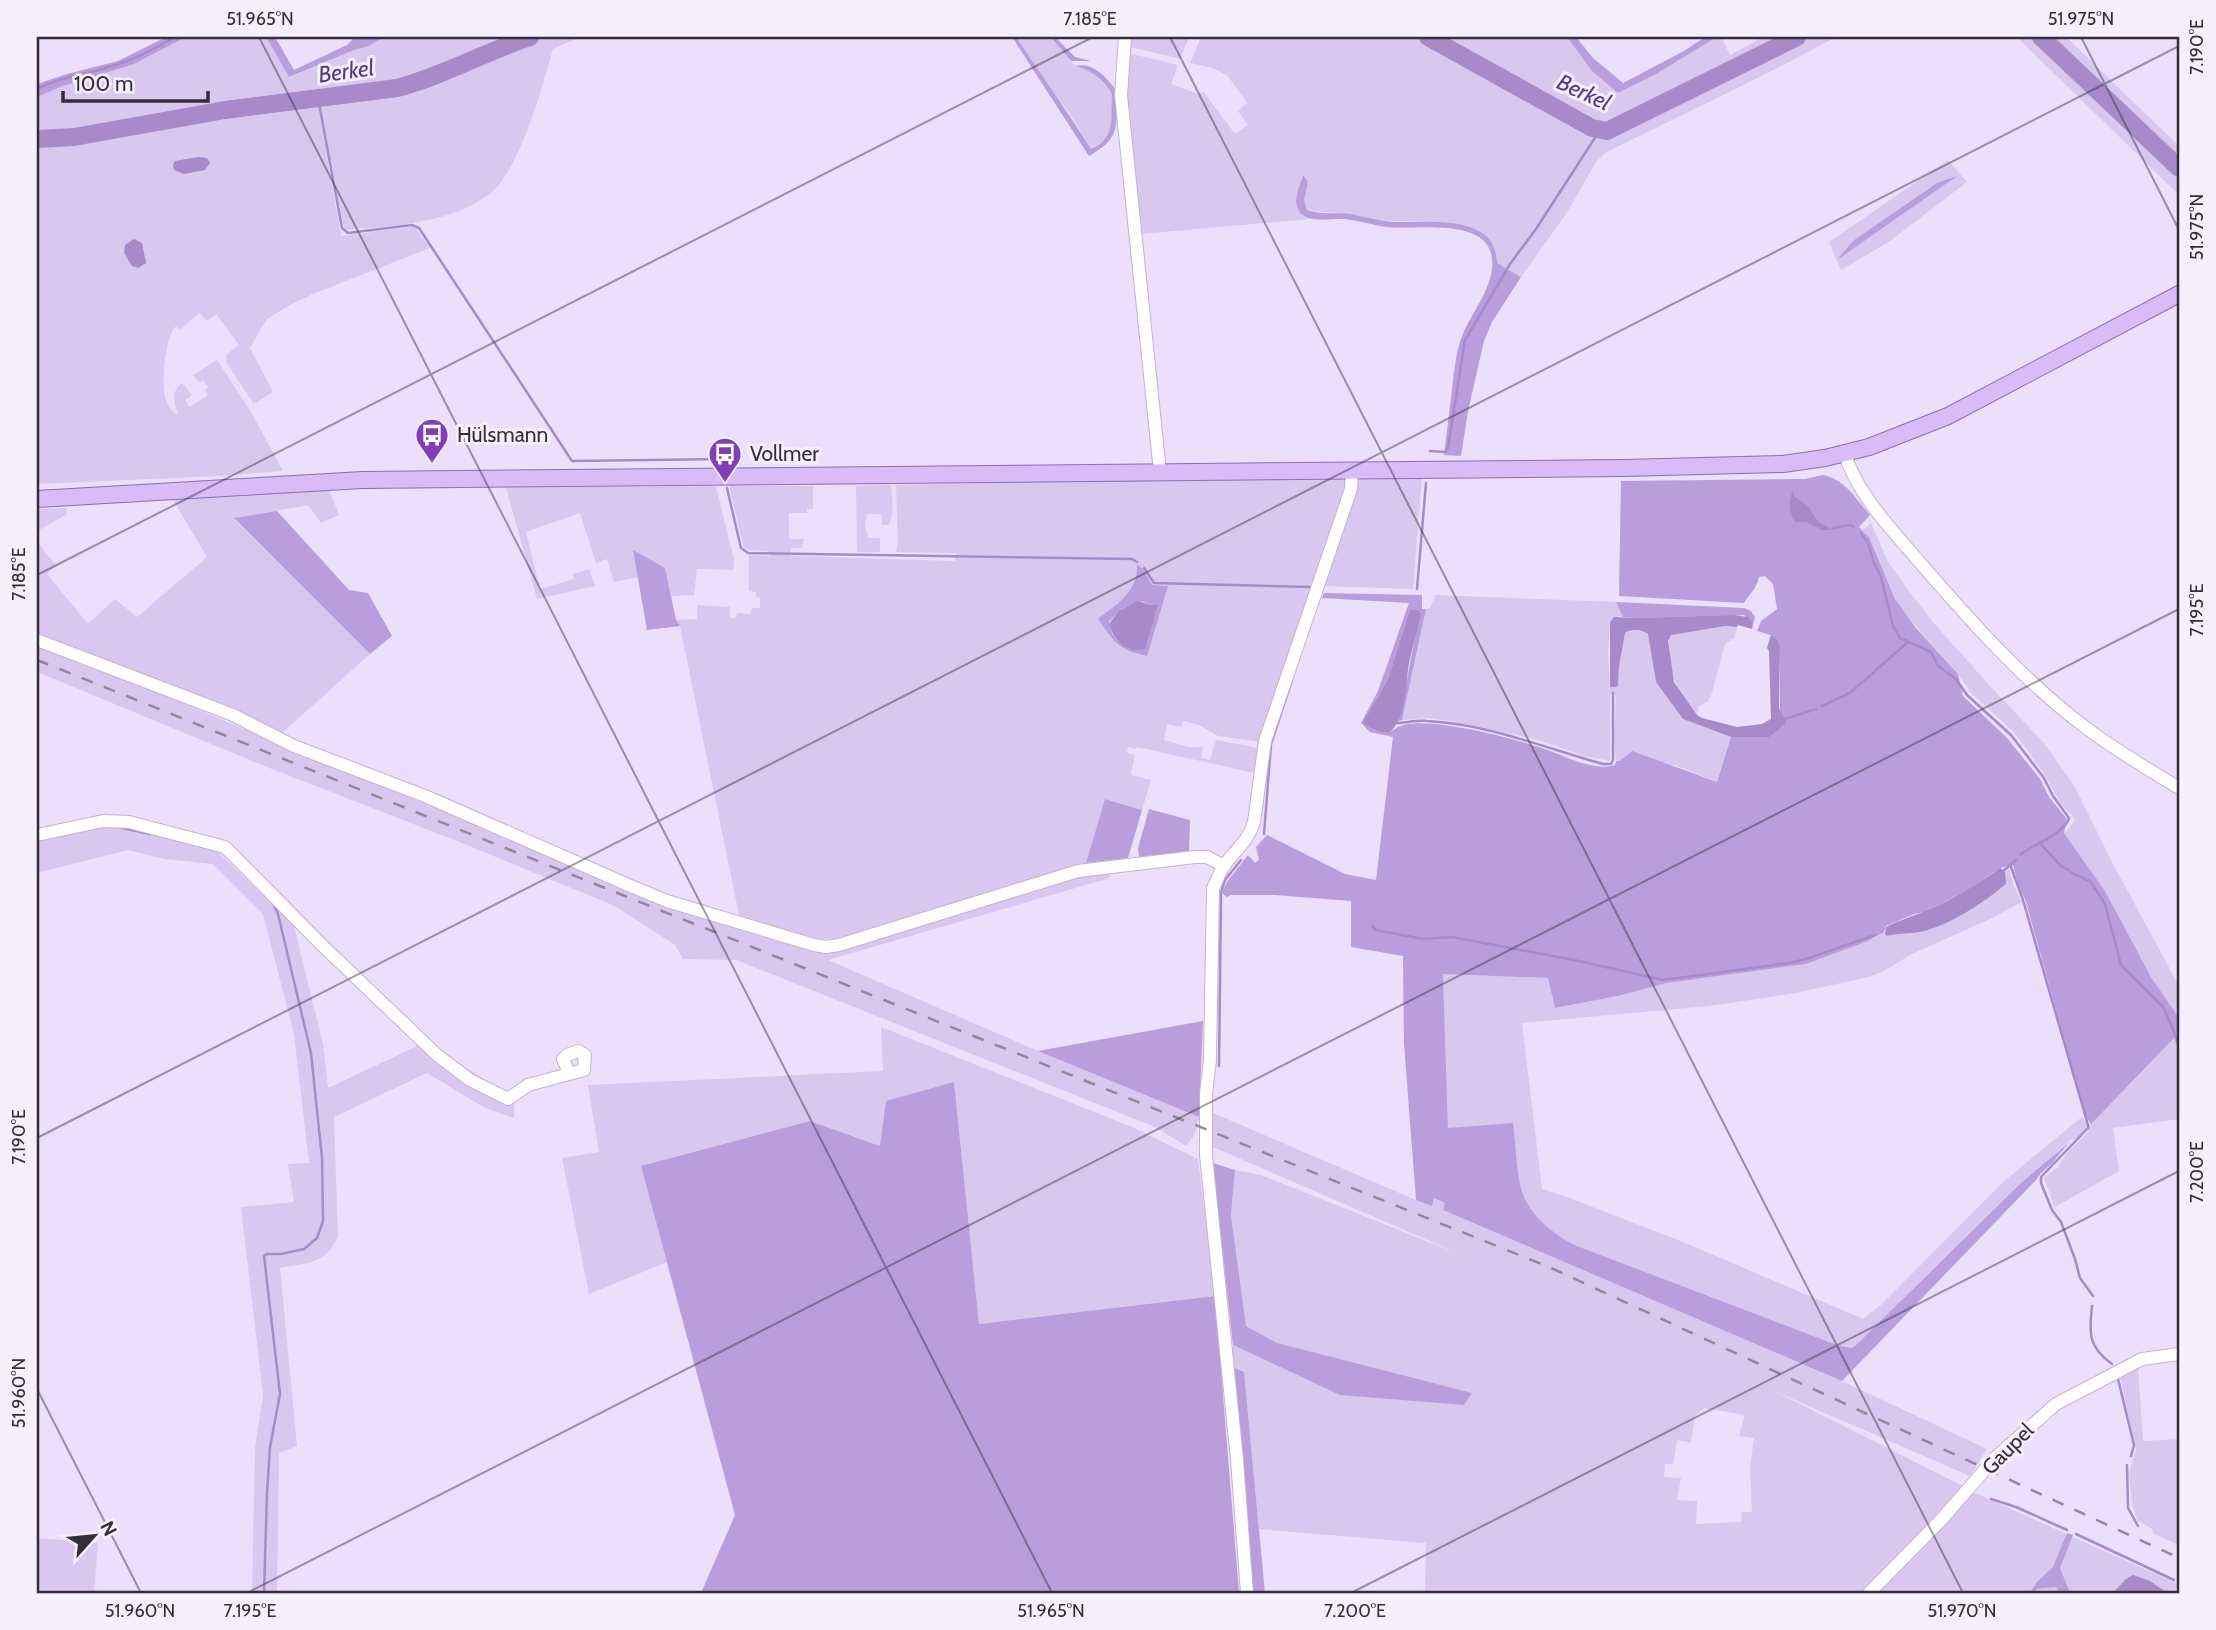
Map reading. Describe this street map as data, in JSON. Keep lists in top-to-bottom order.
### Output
{
  "streets": {
    "street": ["Gaupel"]
  },
  "water": ["Berkel"],
  "places": {
    "bus stop": ["Hülsmann", "Vollmer"]
  },
  "scale_bar": "100 m",
  "north": "top right",
  "coordinates": [
    "51.965°N",
    "7.185°E",
    "51.975°N",
    "7.190°E",
    "7.195°E",
    "7.200°E",
    "51.960°N",
    "51.970°N"
  ]
}
